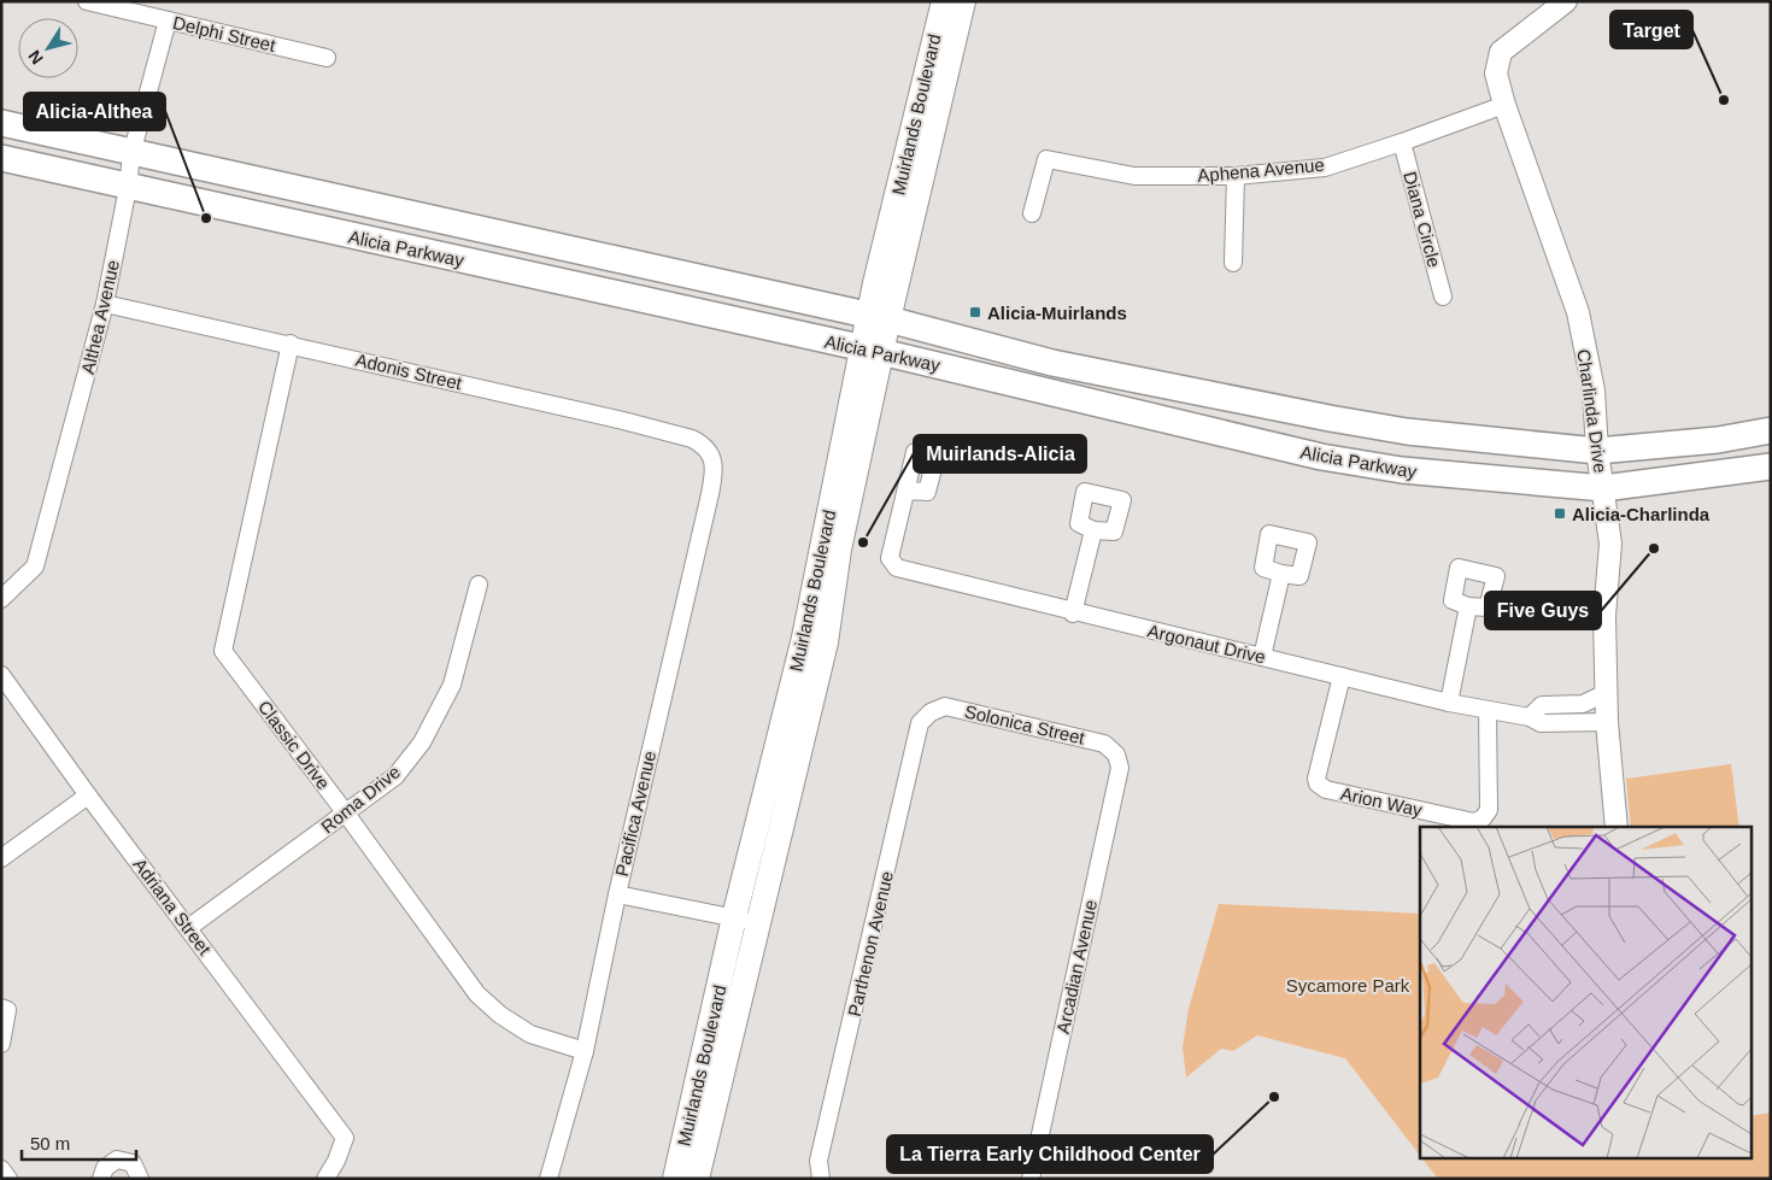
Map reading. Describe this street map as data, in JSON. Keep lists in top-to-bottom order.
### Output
{
  "streets": {
    "main road": ["Muirlands Boulevard", "Alicia Parkway"],
    "street": [
      "Delphi Street",
      "Aphena Avenue",
      "Diana Circle",
      "Althea Avenue",
      "Adonis Street",
      "Charlinda Drive",
      "Argonaut Drive",
      "Solonica Street",
      "Classic Drive",
      "Roma Drive",
      "Arion Way",
      "Pacifica Avenue",
      "Adriana Street",
      "Parthenon Avenue",
      "Arcadian Avenue"
    ]
  },
  "crossings": [
    ["Delphi Street", "Althea Avenue"],
    ["Muirlands Boulevard", "Alicia Parkway"],
    ["Aphena Avenue", "Diana Circle"],
    ["Aphena Avenue", "Charlinda Drive"],
    ["Alicia Parkway", "Althea Avenue"],
    ["Alicia Parkway", "Charlinda Drive"],
    ["Althea Avenue", "Adonis Street"],
    ["Adonis Street", "Classic Drive"],
    ["Adonis Street", "Pacifica Avenue"],
    ["Charlinda Drive", "Argonaut Drive"],
    ["Argonaut Drive", "Arion Way"],
    ["Solonica Street", "Parthenon Avenue"],
    ["Solonica Street", "Arcadian Avenue"],
    ["Classic Drive", "Roma Drive"],
    ["Classic Drive", "Pacifica Avenue"],
    ["Roma Drive", "Adriana Street"]
  ],
  "parks": ["Sycamore Park"],
  "places": {
    "other": [
      "Target",
      "Alicia-Althea",
      "Muirlands-Alicia",
      "Five Guys",
      "La Tierra Early Childhood Center"
    ],
    "transit": ["Alicia-Muirlands", "Alicia-Charlinda"]
  },
  "scale_bar": "50 m",
  "north": "bottom left"
}
